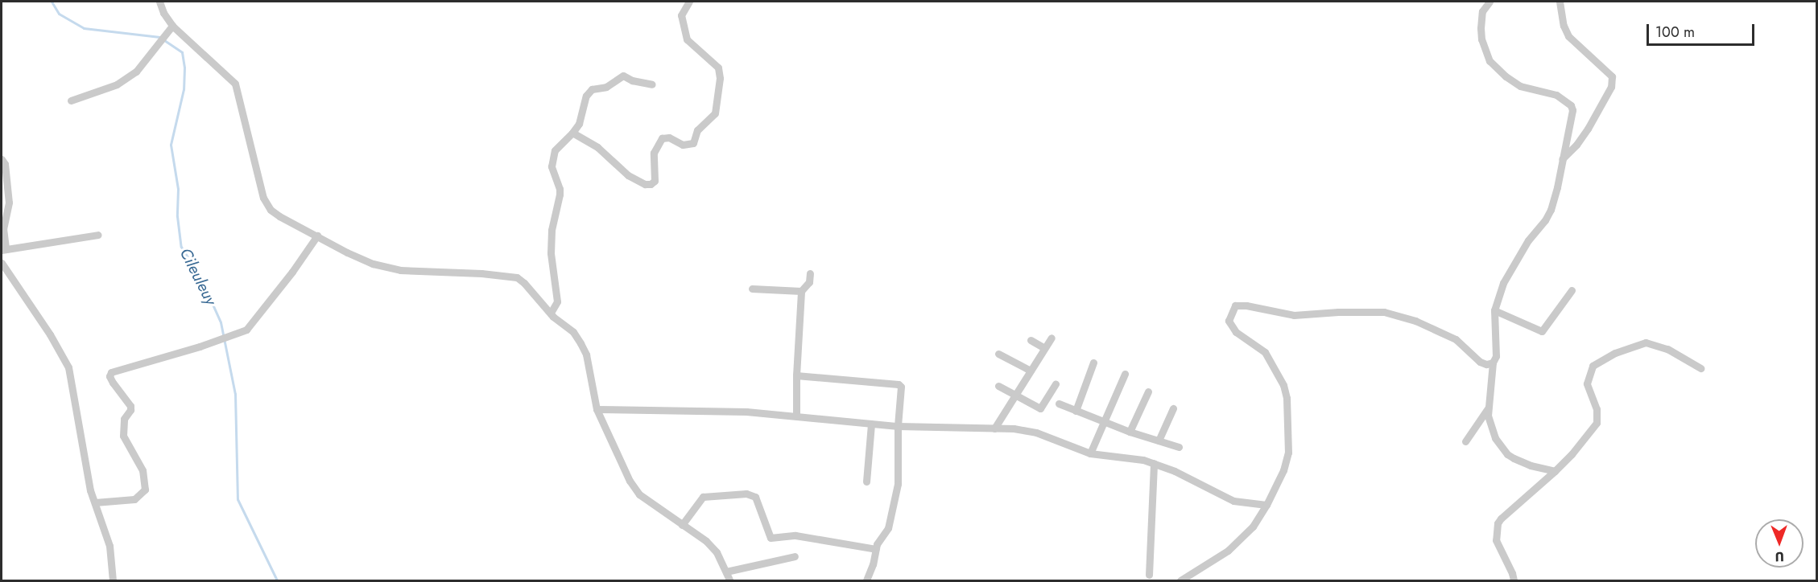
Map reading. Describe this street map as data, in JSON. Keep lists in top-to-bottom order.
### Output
{
  "water": ["Cileuleuy"],
  "scale_bar": "100 m",
  "north": "bottom"
}
